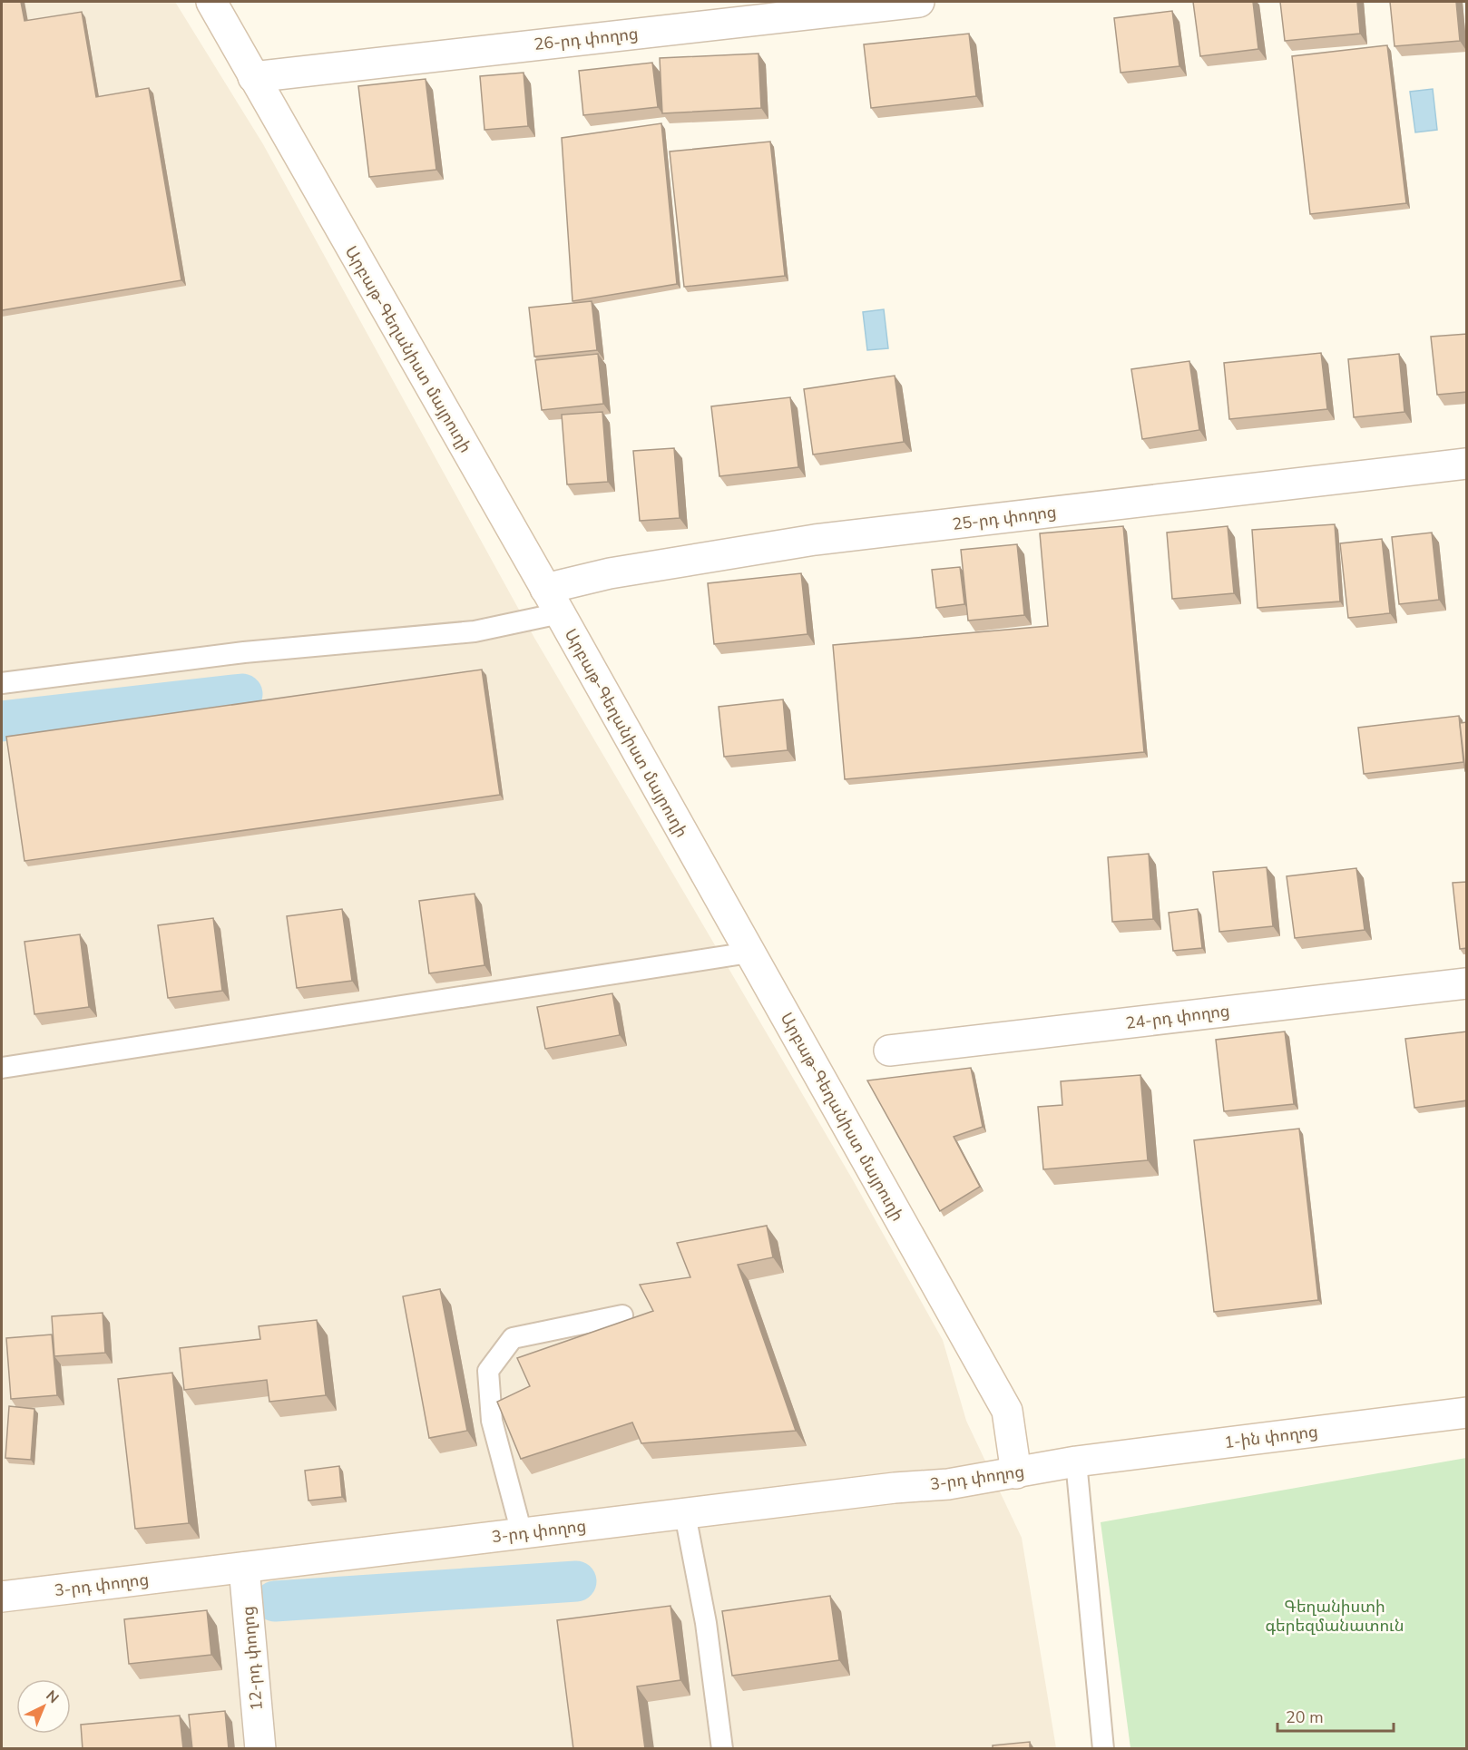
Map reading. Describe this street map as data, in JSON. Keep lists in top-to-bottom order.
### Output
{
  "streets": {
    "main road": [
      "26-րդ փողոց",
      "Արբաթ-Գեղանիստ մայրուղի",
      "25-րդ փողոց",
      "24-րդ փողոց",
      "1-ին փողոց",
      "3-րդ փողոց",
      "12-րդ փողոց"
    ]
  },
  "crossings": [
    ["26-րդ փողոց", "Արբաթ-Գեղանիստ մայրուղի"],
    ["Արբաթ-Գեղանիստ մայրուղի", "25-րդ փողոց"],
    ["Արբաթ-Գեղանիստ մայրուղի", "3-րդ փողոց"],
    ["1-ին փողոց", "3-րդ փողոց"],
    ["3-րդ փողոց", "12-րդ փողոց"]
  ],
  "parks": ["Գեղանիստի գերեզմանատուն"],
  "scale_bar": "20 m",
  "north": "top right"
}
